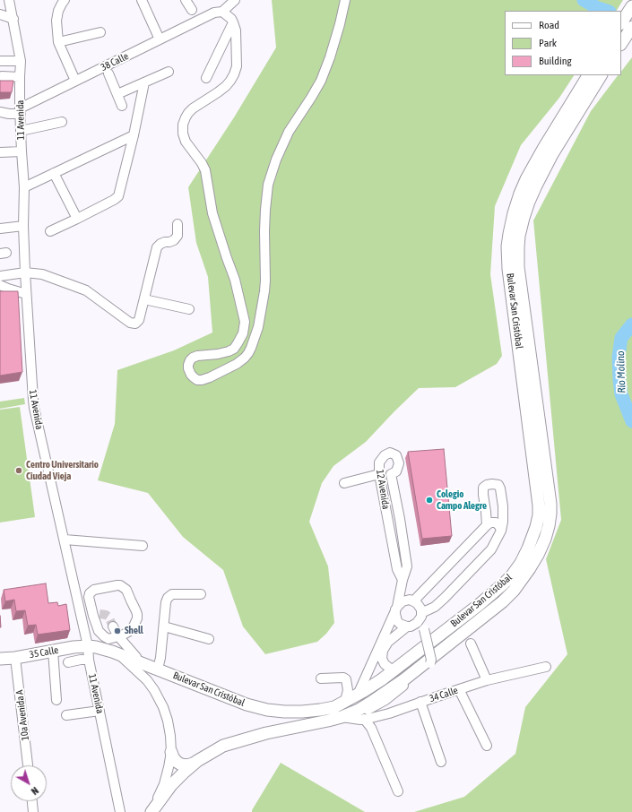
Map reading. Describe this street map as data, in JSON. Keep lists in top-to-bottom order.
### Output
{
  "streets": {
    "main road": ["Bulevar San Cristóbal", "35 Calle"],
    "street": [
      "38 Calle",
      "11 Avenida",
      "12 Avenida",
      "34 Calle",
      "10a Avenida A"
    ]
  },
  "crossings": [
    ["38 Calle", "11 Avenida"],
    ["11 Avenida", "Bulevar San Cristóbal"],
    ["11 Avenida", "35 Calle"],
    ["Bulevar San Cristóbal", "12 Avenida"],
    ["Bulevar San Cristóbal", "35 Calle"],
    ["Bulevar San Cristóbal", "34 Calle"],
    ["35 Calle", "10a Avenida A"]
  ],
  "water": ["Río Molino"],
  "places": ["Centro Universitario Ciudad Vieja", "Colegio Campo Alegre", "Shell"],
  "legend": ["Road", "Park", "Building"],
  "north": "bottom right"
}
